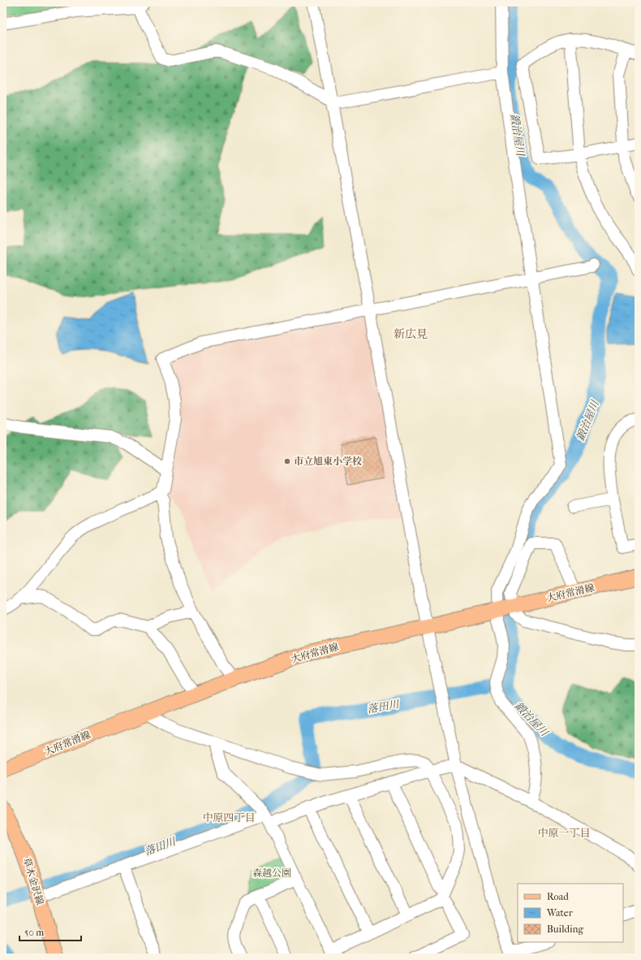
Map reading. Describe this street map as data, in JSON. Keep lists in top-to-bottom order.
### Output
{
  "streets": {
    "main road": ["大府常滑線", "草木金沢線"]
  },
  "districts": ["新広見", "中原四丁目", "中原一丁目"],
  "water": ["鍛治屋川", "落田川"],
  "parks": ["森越公園"],
  "places": ["市立旭東小学校"],
  "legend": ["Road", "Water", "Building"],
  "scale_bar": "50 m"
}
